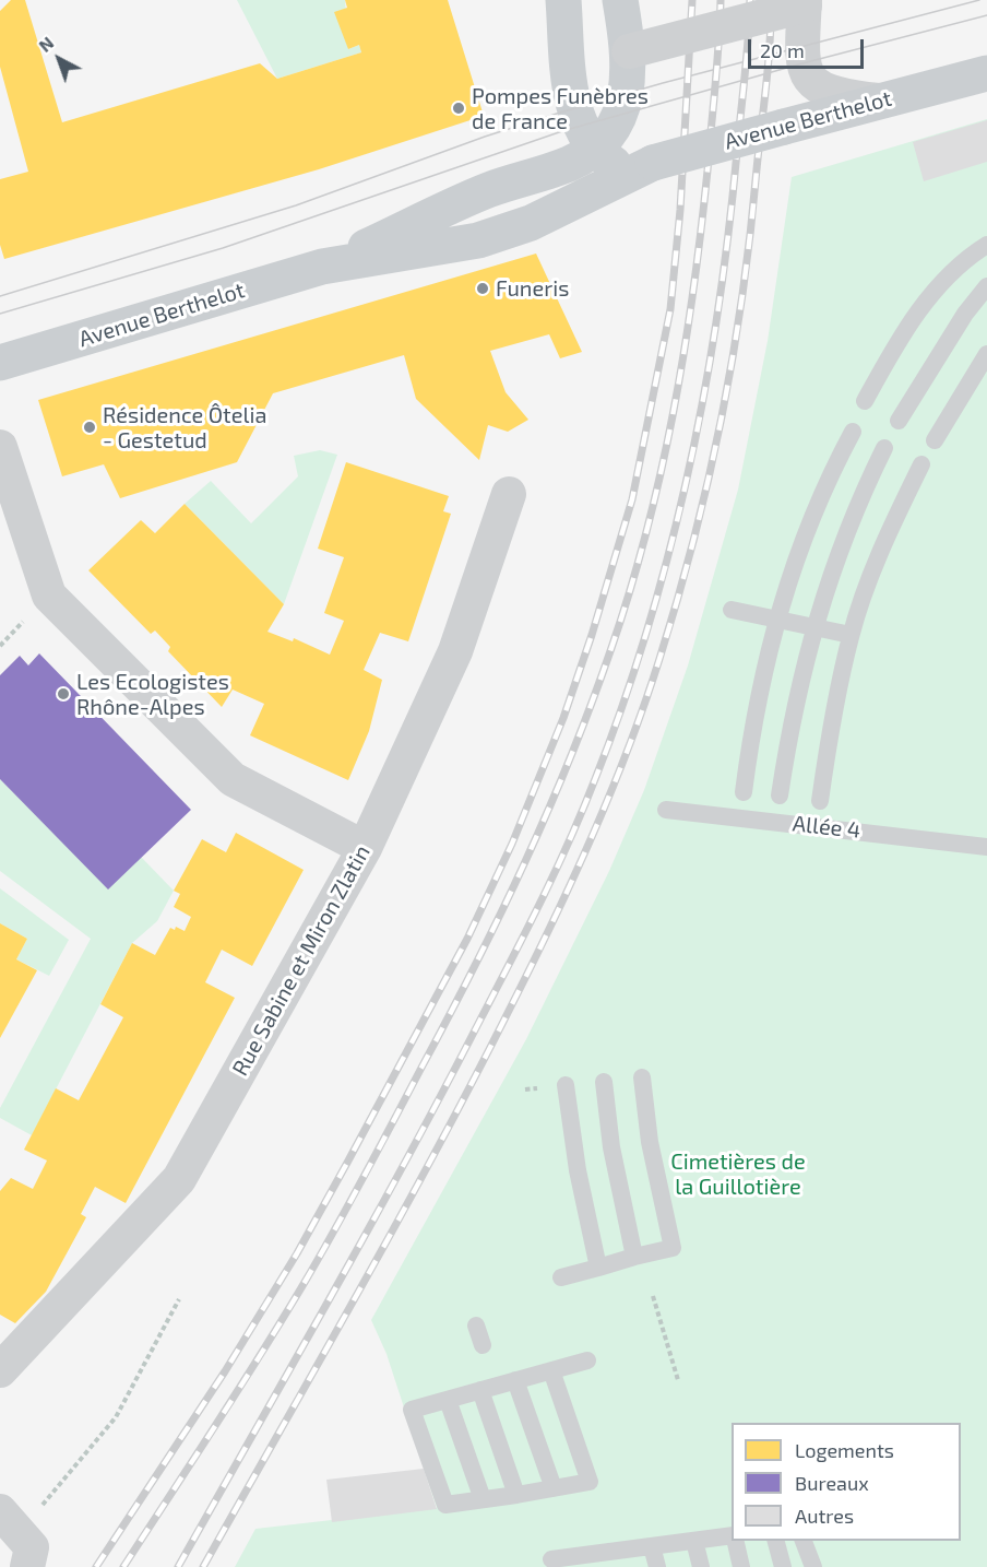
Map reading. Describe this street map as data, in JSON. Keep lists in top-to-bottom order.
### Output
{
  "streets": {
    "main road": ["Avenue Berthelot"],
    "street": ["Rue Sabine et Miron Zlatin"],
    "lane": ["Allée 4"]
  },
  "parks": ["Cimetières de la Guillotière"],
  "places": [
    "Pompes Funèbres de France",
    "Funeris",
    "Résidence Ôtelia - Gestetud",
    "Les Ecologistes Rhône-Alpes"
  ],
  "legend": ["Logements", "Bureaux", "Autres"],
  "scale_bar": "20 m",
  "north": "top left"
}
